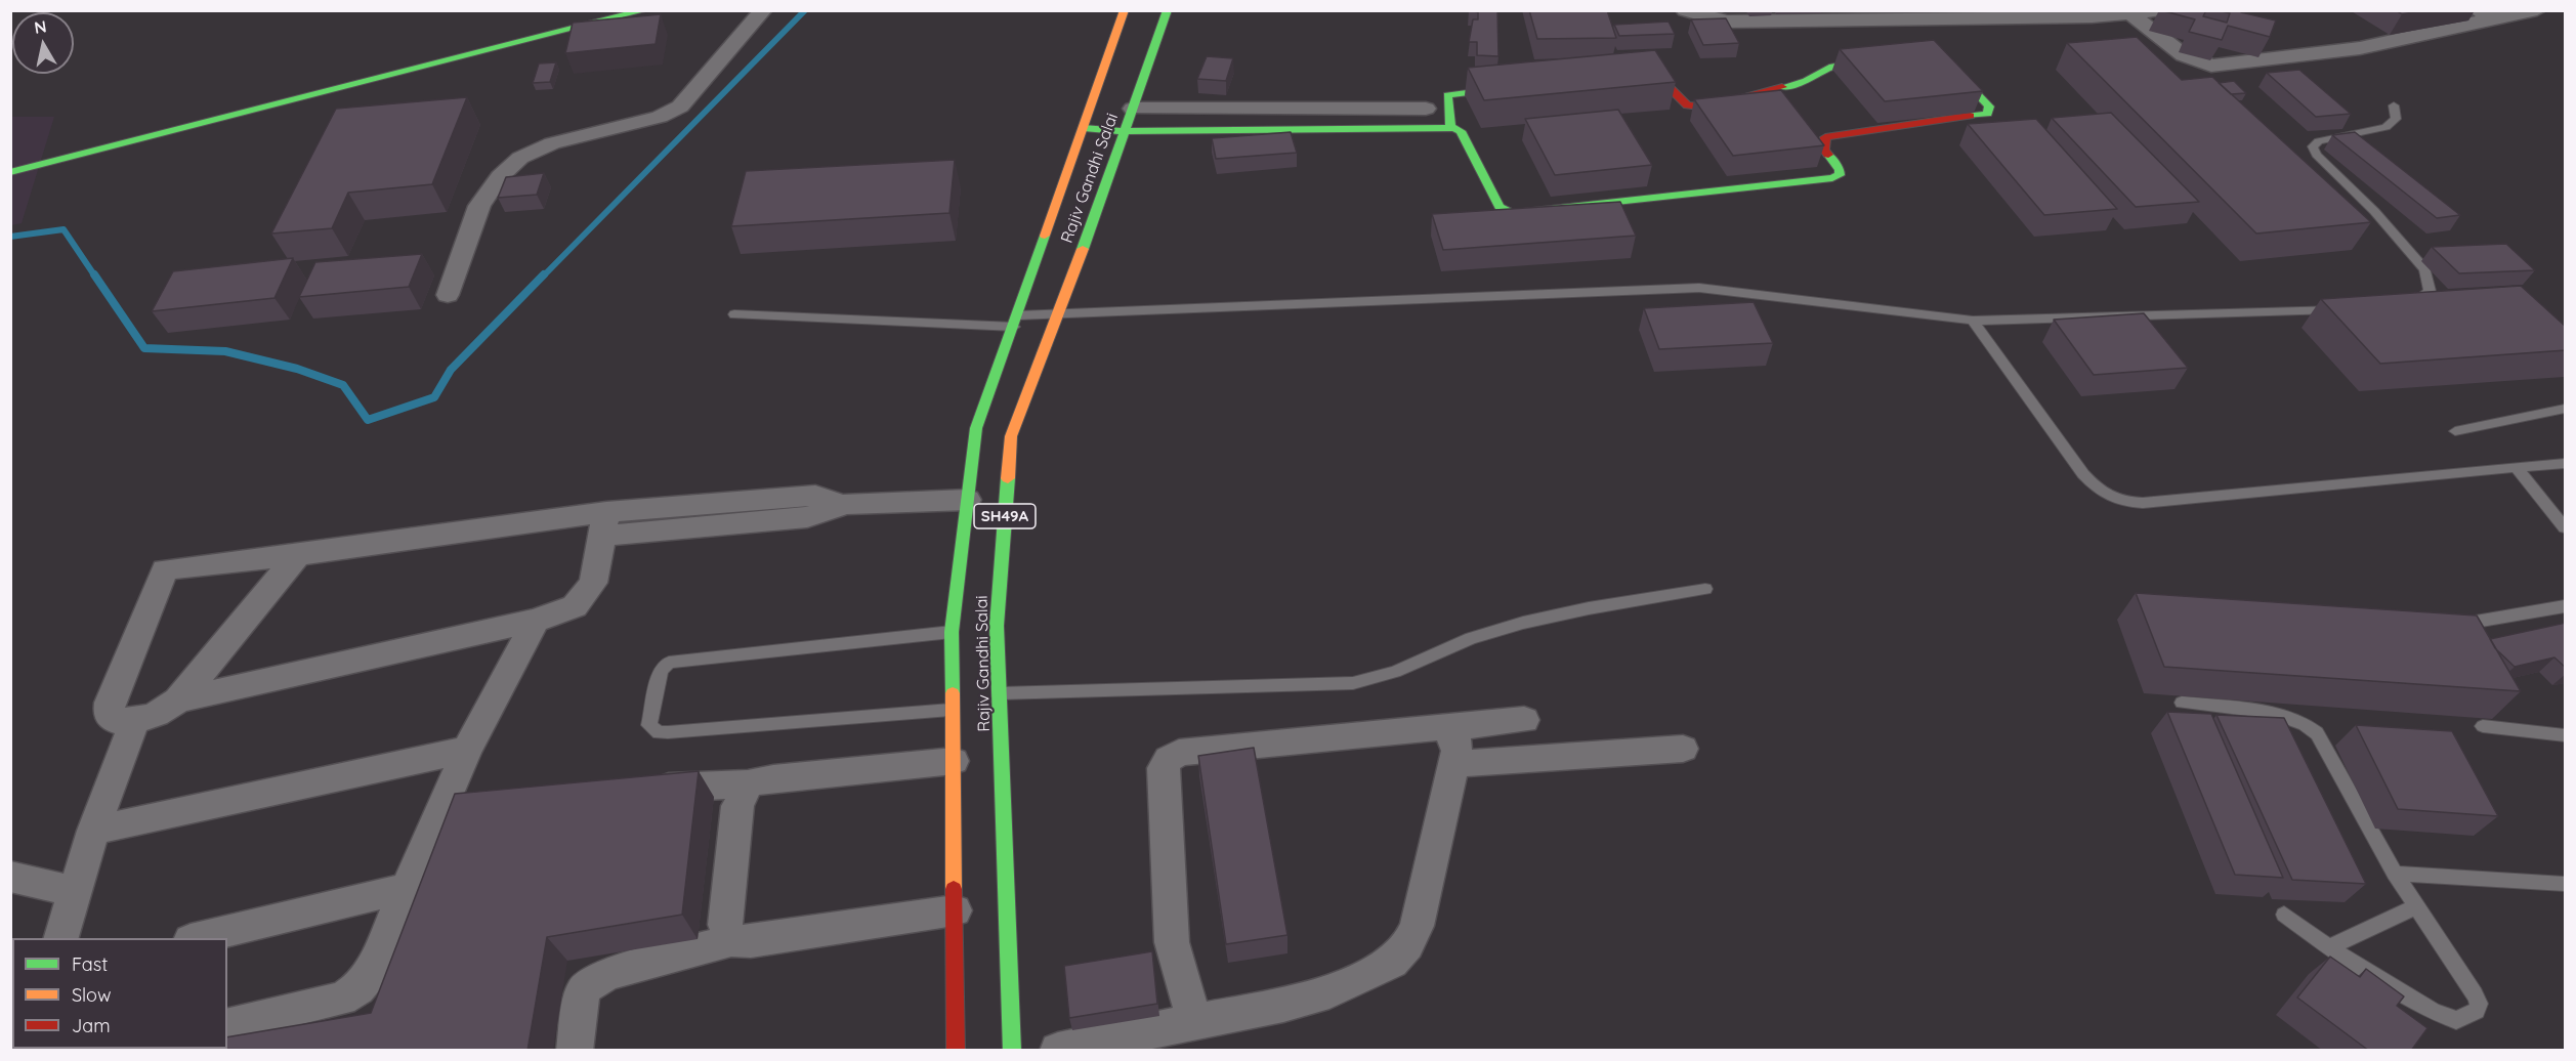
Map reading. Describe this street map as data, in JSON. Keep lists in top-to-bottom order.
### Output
{
  "streets": {
    "main road": ["Rajiv Gandhi Salai", "SH49A"]
  },
  "legend": ["Fast", "Slow", "Jam"],
  "north": "top"
}
